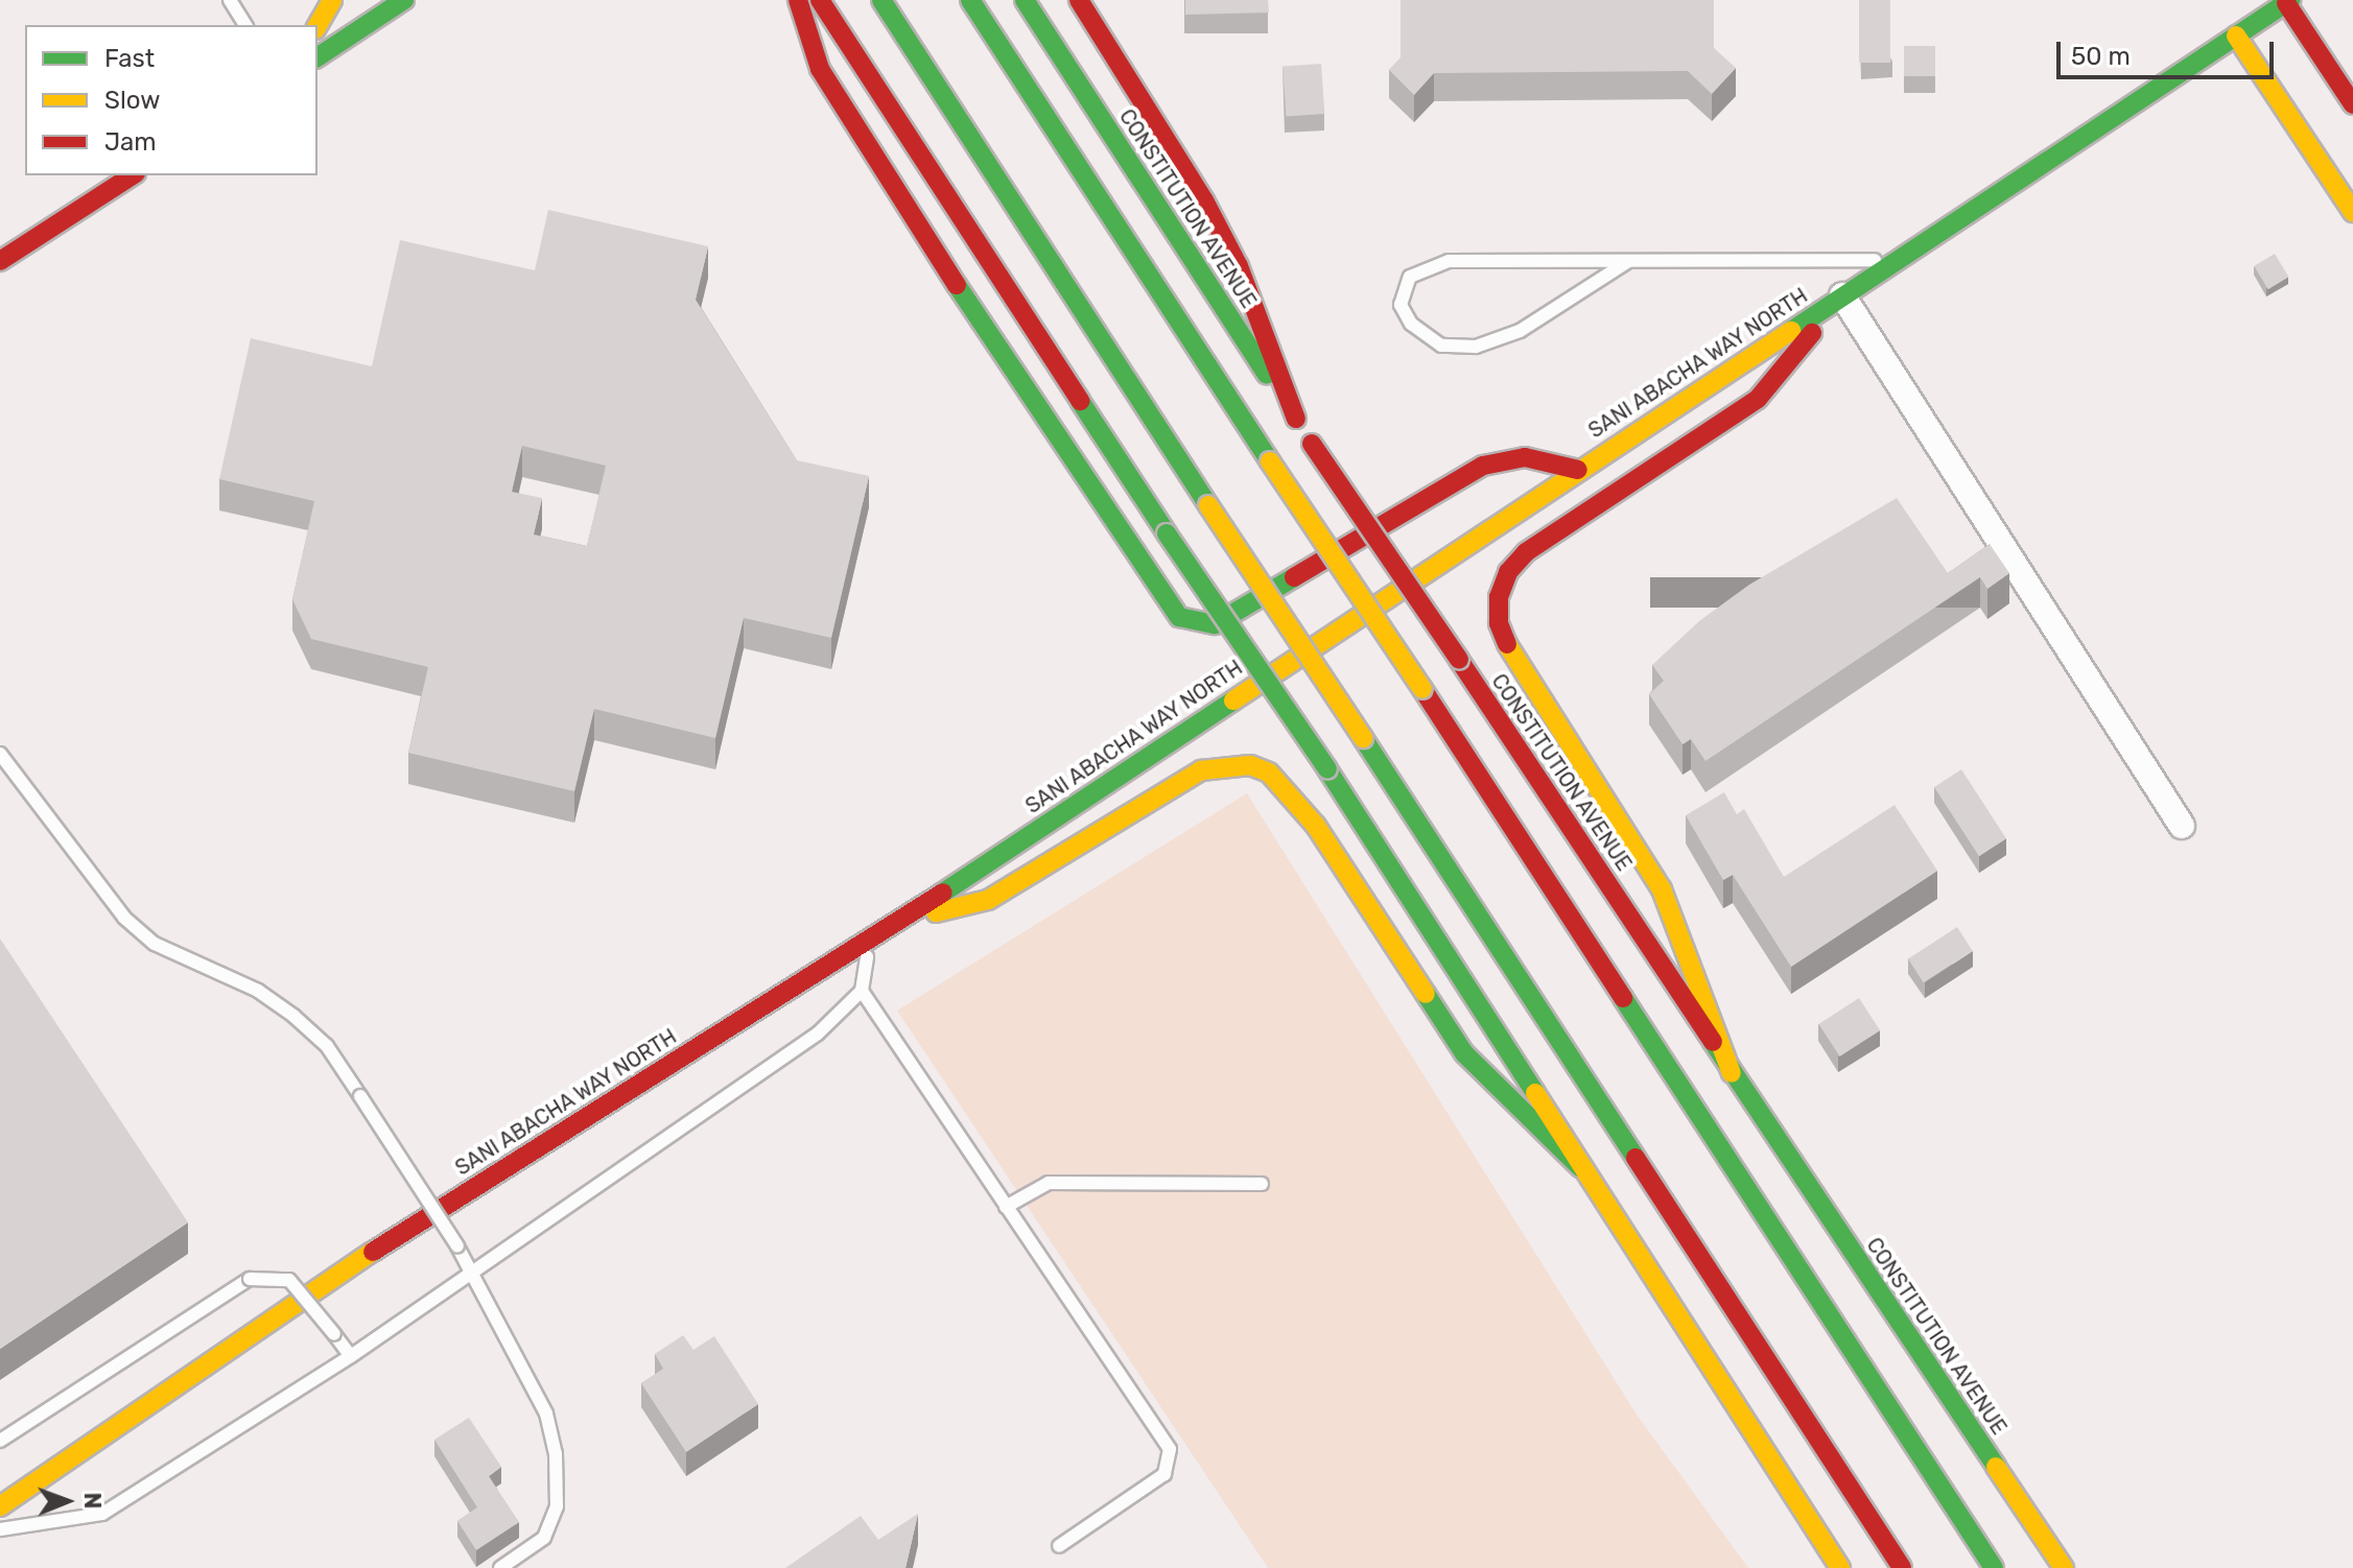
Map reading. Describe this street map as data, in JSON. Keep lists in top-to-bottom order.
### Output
{
  "streets": {
    "main road": ["CONSTITUTION AVENUE", "SANI ABACHA WAY NORTH"]
  },
  "legend": ["Fast", "Slow", "Jam"],
  "scale_bar": "50 m",
  "north": "right"
}
